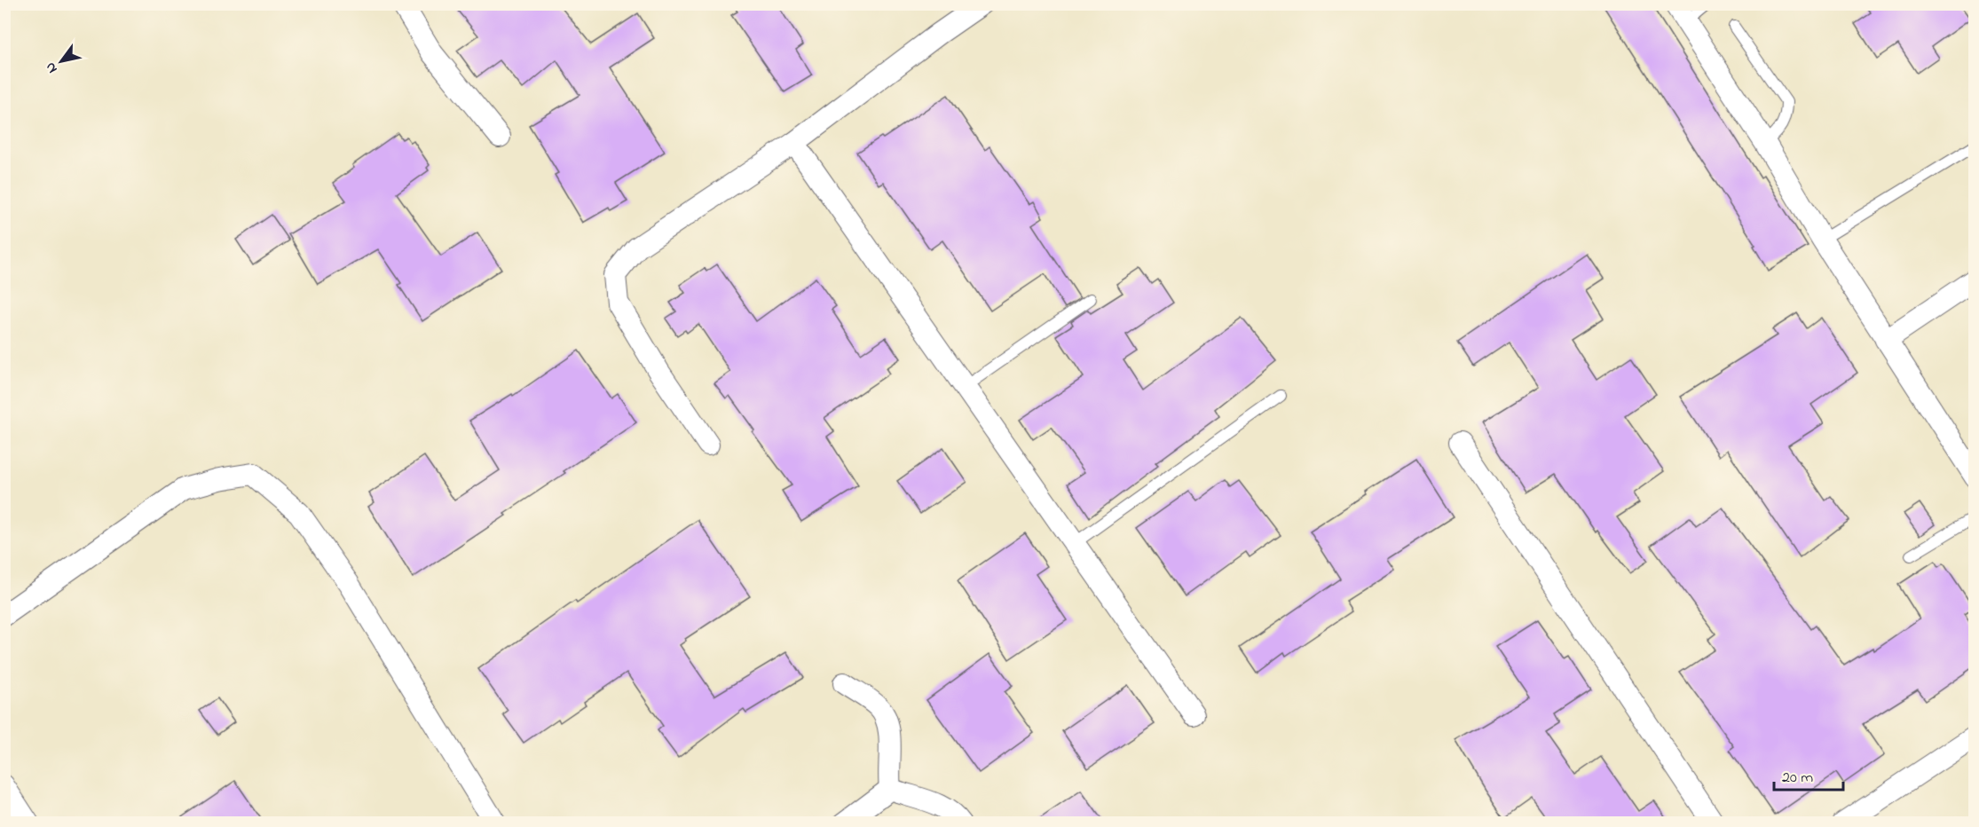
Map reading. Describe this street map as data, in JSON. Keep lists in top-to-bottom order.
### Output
{
  "scale_bar": "20 m",
  "north": "bottom left"
}
